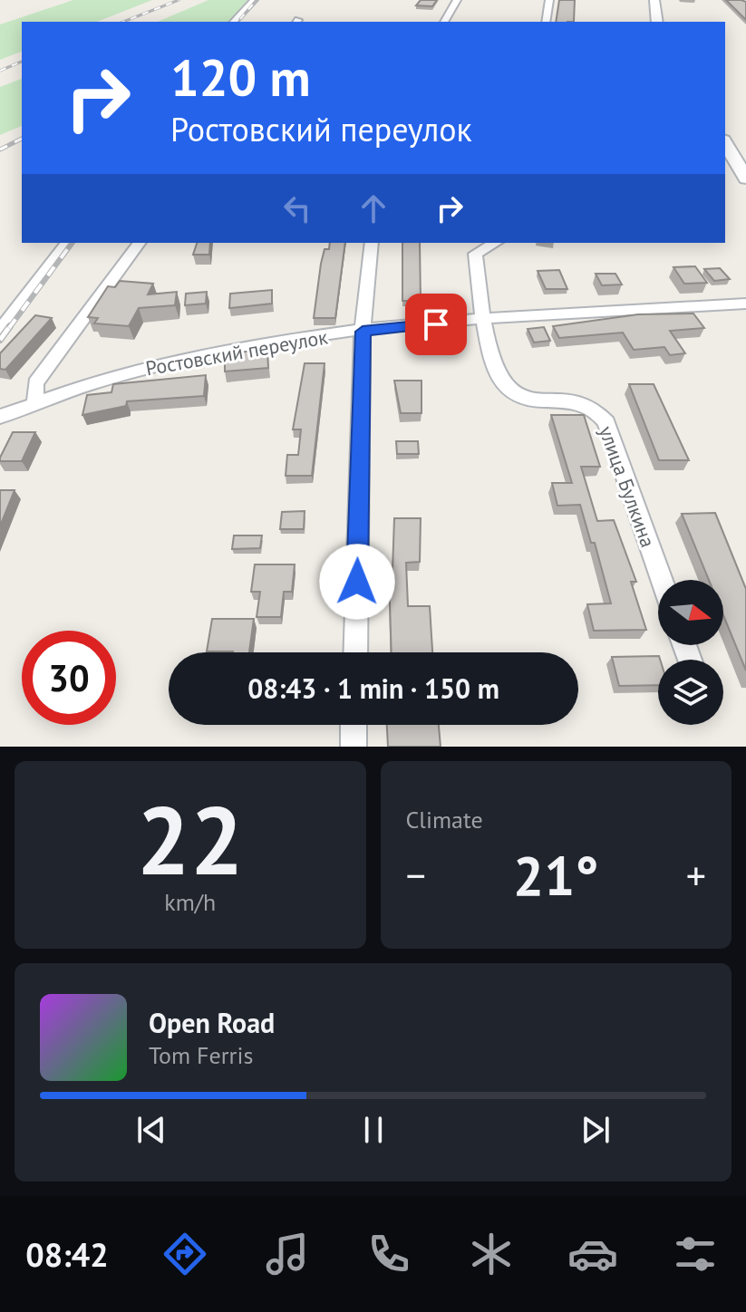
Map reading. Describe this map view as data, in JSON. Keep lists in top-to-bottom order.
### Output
{
  "streets": {
    "street": ["Ростовский переулок", "улица Булкина"]
  },
  "crossings": [
    ["Ростовский переулок", "улица Булкина"]
  ],
  "north": "right",
  "page": {
    "turn": ["120 m", "Ростовский переулок"],
    "limit": "30",
    "trip": "08:43 · 1 min · 150 m",
    "tile": [
      ["22", "km/h"],
      "Climate"
    ],
    "heat": ["−", "21°", "+"],
    "song": ["Open Road", "Tom Ferris"],
    "tabs": "08:42"
  }
}
